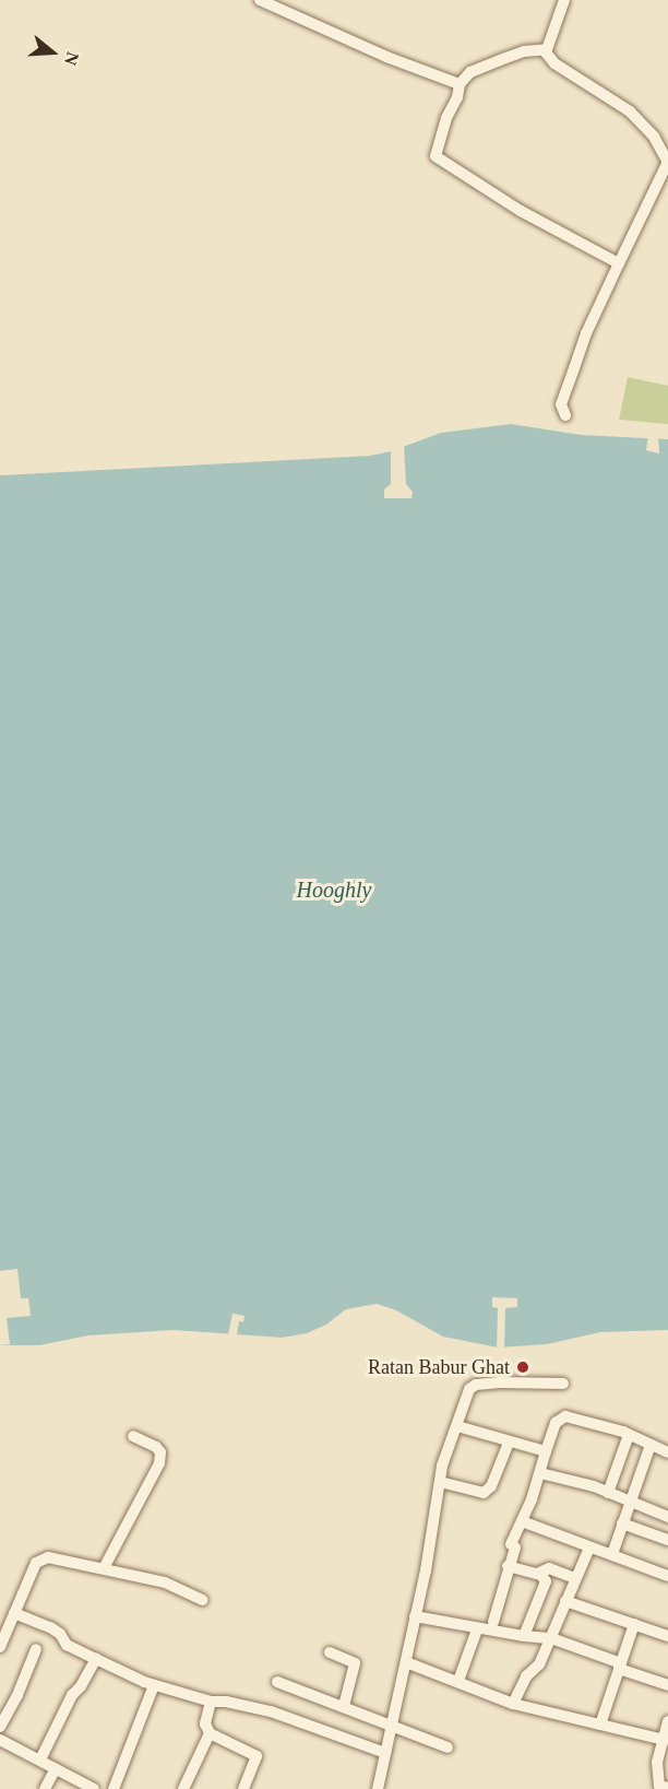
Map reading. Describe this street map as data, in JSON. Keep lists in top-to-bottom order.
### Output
{
  "water": ["Hooghly"],
  "places": ["Ratan Babur Ghat"],
  "north": "right"
}
